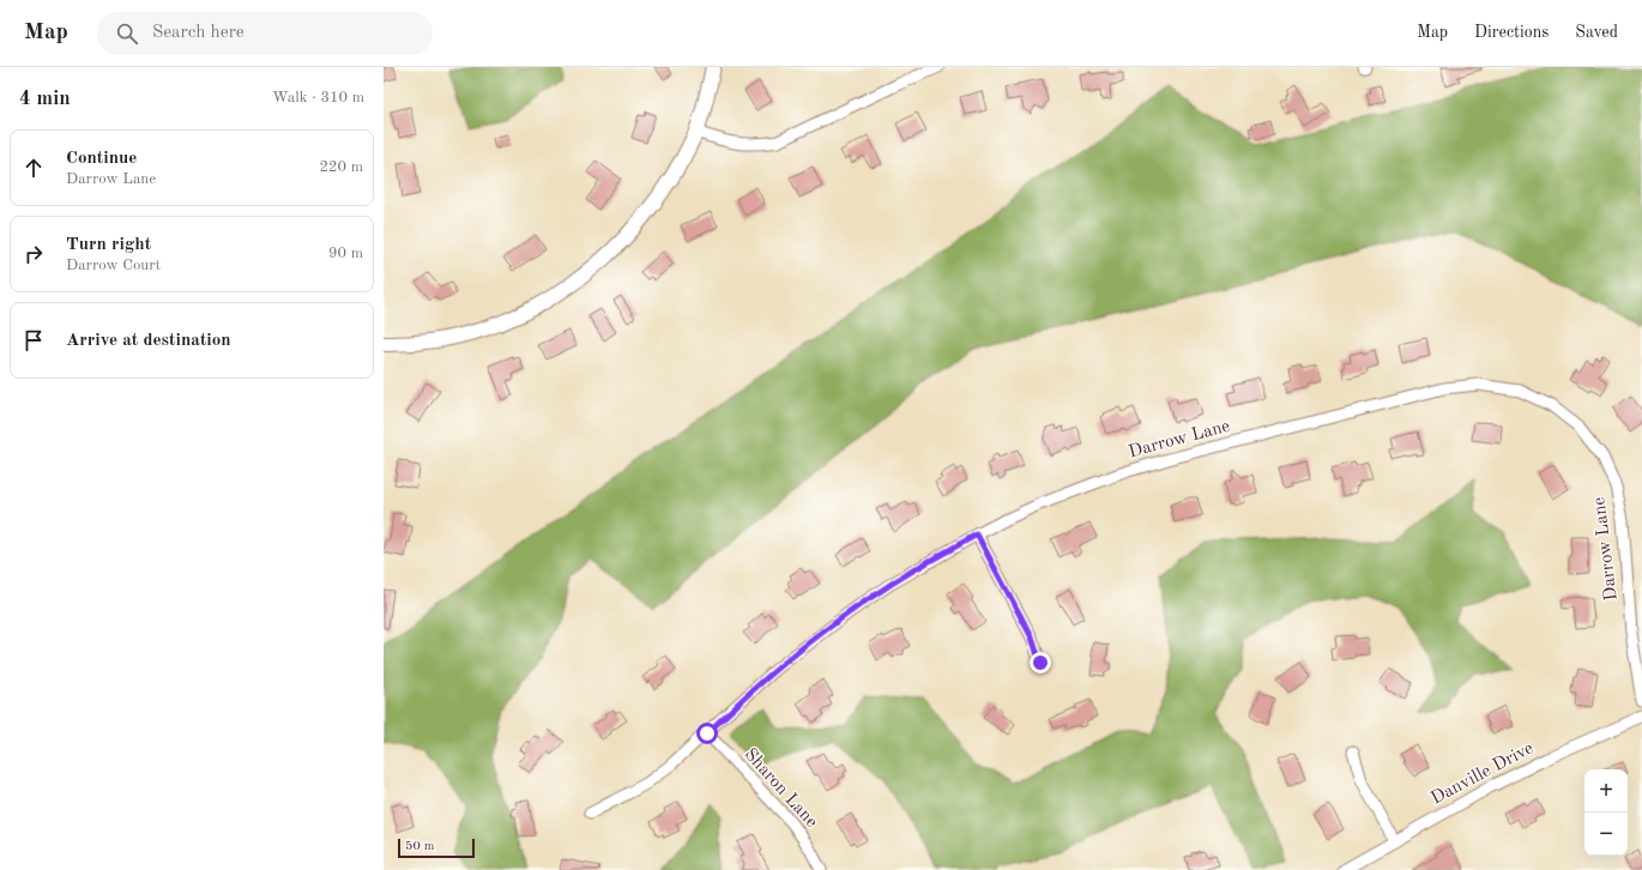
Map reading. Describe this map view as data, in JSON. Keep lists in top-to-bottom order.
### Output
{
  "streets": {
    "street": ["Darrow Lane", "Danville Drive", "Sharon Lane"]
  },
  "crossings": [
    ["Darrow Lane", "Sharon Lane"]
  ],
  "scale_bar": "50 m",
  "page": {
    "header": "Map",
    "search": "Search here",
    "nav": ["Map", "Directions", "Saved"],
    "heading": ["4 min", "Walk · 310 m"],
    "list": [
      ["Continue", "Darrow Lane", "220 m"],
      ["Turn right", "Darrow Court", "90 m"],
      "Arrive at destination"
    ],
    "map_buttons": ["+", "−"],
    "scale": "50 m"
  }
}
